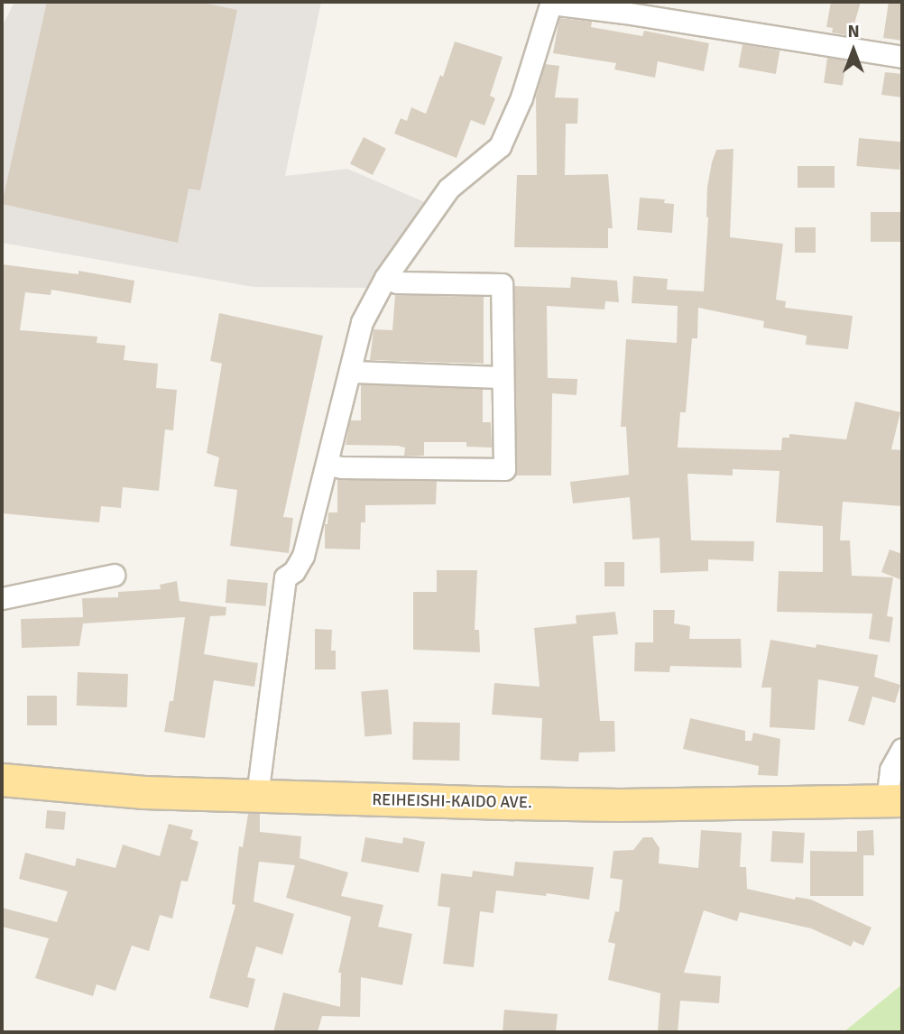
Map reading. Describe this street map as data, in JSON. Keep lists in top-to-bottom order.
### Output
{
  "streets": {
    "main road": ["REIHEISHI-KAIDO AVE."]
  },
  "north": "top"
}
